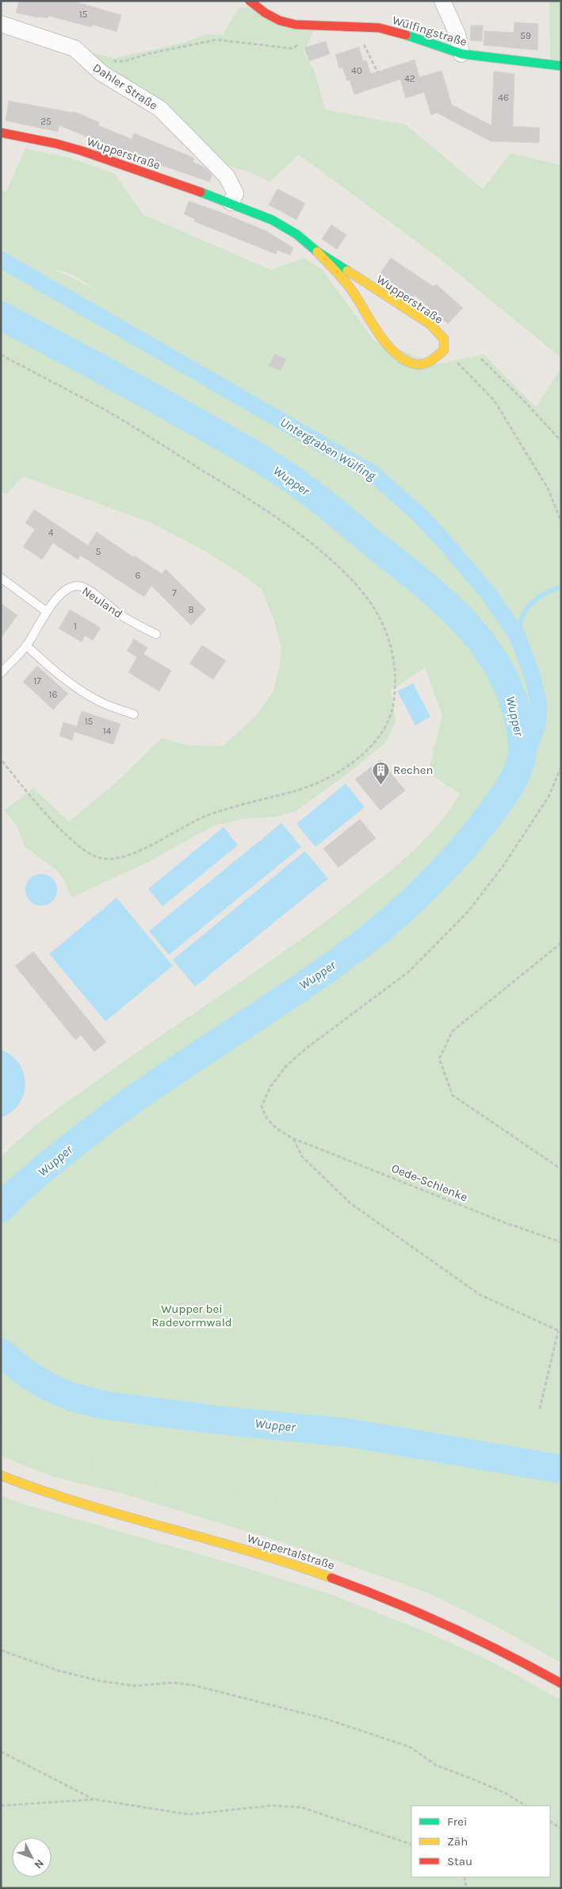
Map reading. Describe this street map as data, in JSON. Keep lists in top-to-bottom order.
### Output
{
  "streets": {
    "street": [
      "Wülfingstraße",
      "Dahler Straße",
      "Wupperstraße",
      "Wuppertalstraße"
    ],
    "lane": ["Neuland"],
    "path": ["Oede-Schlenke"]
  },
  "crossings": [
    ["Dahler Straße", "Wupperstraße"]
  ],
  "water": ["Untergraben Wülfing", "Wupper"],
  "parks": ["Wupper bei Radevormwald"],
  "places": {
    "building": ["Rechen"]
  },
  "house_numbers": [
    "15",
    "59",
    "40",
    "42",
    "46",
    "25",
    "4",
    "5",
    "6",
    "7",
    "8",
    "1",
    "17",
    "16",
    "15",
    "14"
  ],
  "legend": ["Frei", "Zäh", "Stau"],
  "north": "bottom right"
}
